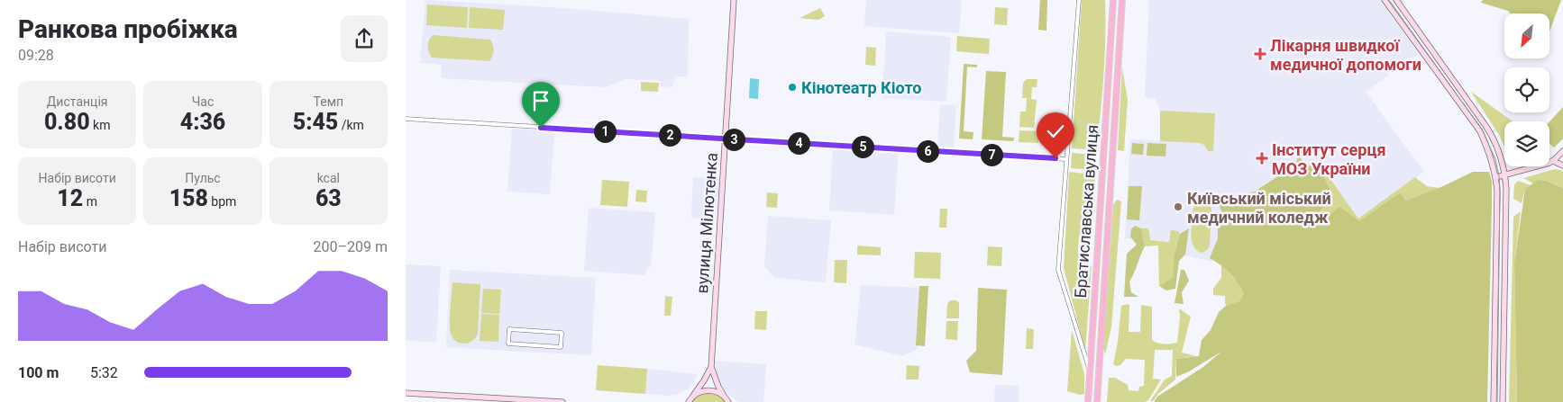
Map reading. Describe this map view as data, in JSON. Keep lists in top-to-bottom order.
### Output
{
  "streets": {
    "main road": ["Братиславська вулиця"],
    "street": ["вулиця Мілютенка"]
  },
  "places": {
    "health": ["Лікарня швидкої медичної допомоги", "Інститут серця МОЗ України"],
    "other": ["Кінотеатр Кіото", "Київський міський медичний коледж"]
  },
  "north": "bottom left",
  "page": {
    "heading": ["Ранкова пробіжка", "09:28"],
    "stats": [
      ["Дистанція", "0.80 km"],
      ["Час", "4:36"],
      ["Темп", "5:45 /km"],
      ["Набір висоти", "12 m"],
      ["Пульс", "158 bpm"],
      ["kcal", "63"]
    ],
    "pins": [
      "1",
      "2",
      "3",
      "4",
      "5",
      "6",
      "7"
    ],
    "chart": ["Набір висоти", "200–209 m"],
    "list": [
      {
        "name": "100 m",
        "note": "5:32"
      }
    ]
  }
}
